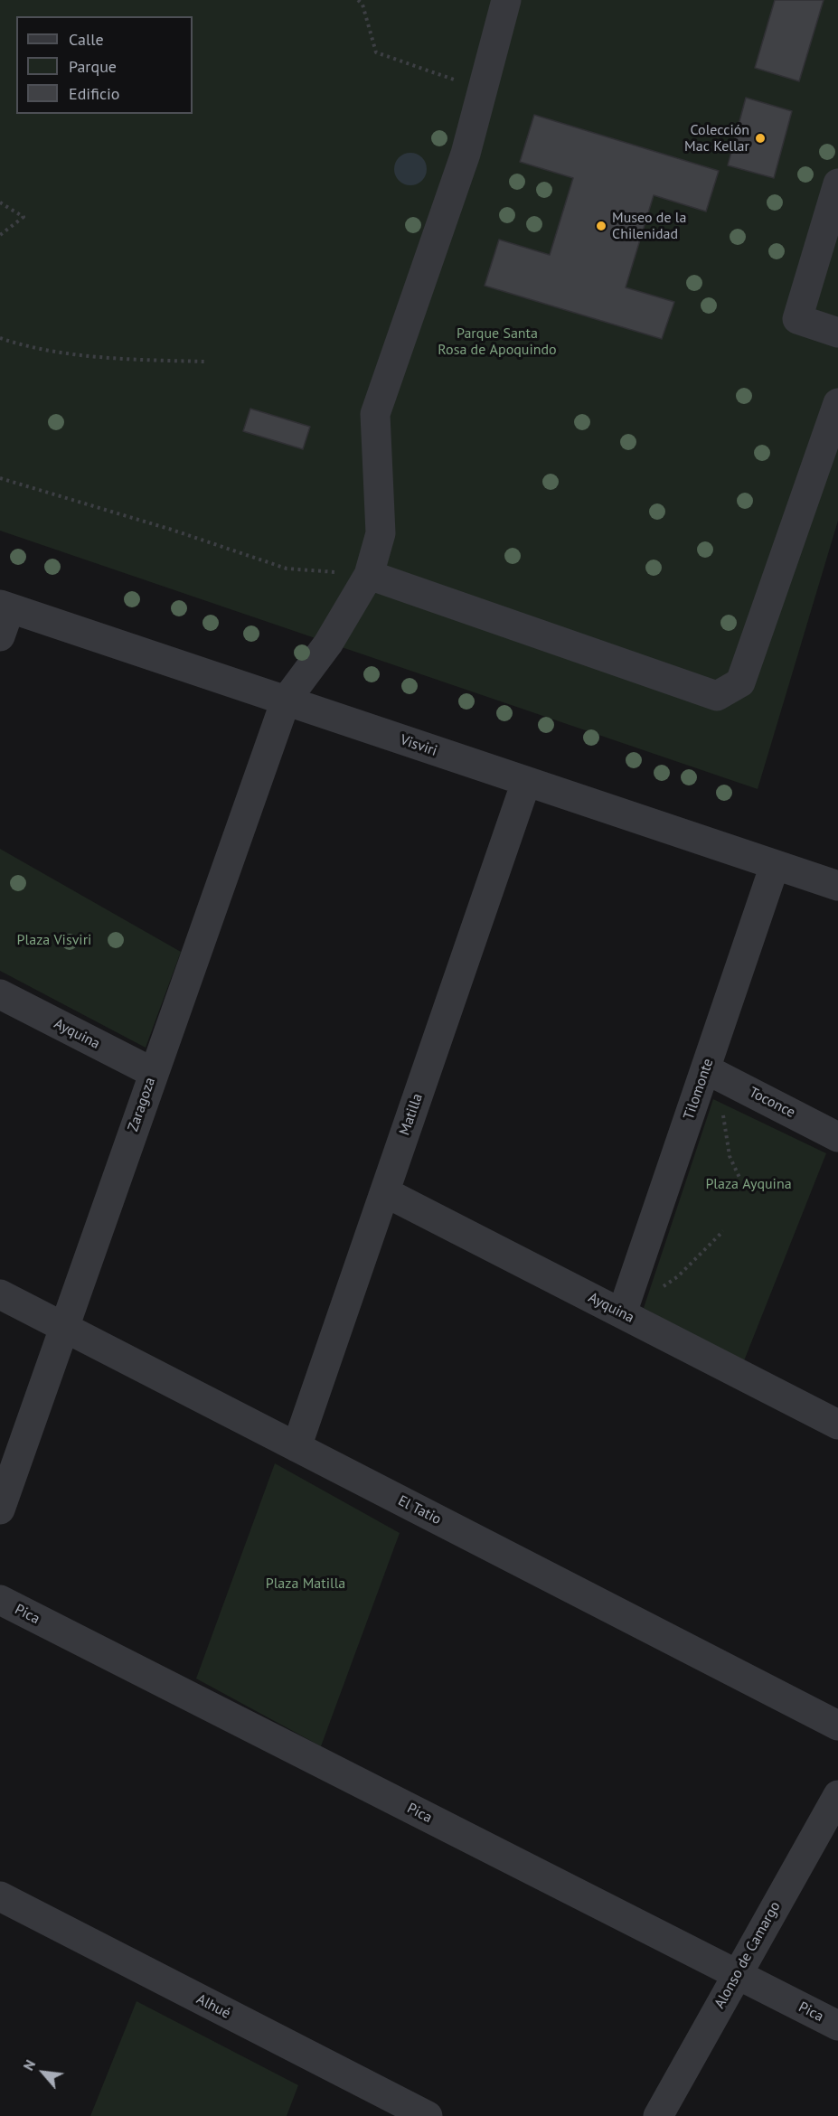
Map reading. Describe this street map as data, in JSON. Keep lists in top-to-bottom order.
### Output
{
  "streets": {
    "street": [
      "Visviri",
      "Ayquina",
      "Tilomonte",
      "Toconce",
      "Zaragoza",
      "Matilla",
      "El Tatio",
      "Pica",
      "Alonso de Camargo",
      "Alhué"
    ]
  },
  "crossings": [
    ["Visviri", "Tilomonte"],
    ["Visviri", "Zaragoza"],
    ["Visviri", "Matilla"],
    ["Ayquina", "Tilomonte"],
    ["Ayquina", "Zaragoza"],
    ["Ayquina", "Matilla"],
    ["Tilomonte", "Toconce"],
    ["Zaragoza", "El Tatio"],
    ["Matilla", "El Tatio"],
    ["Pica", "Alonso de Camargo"]
  ],
  "parks": [
    "Parque Santa Rosa de Apoquindo",
    "Plaza Visviri",
    "Plaza Ayquina",
    "Plaza Matilla"
  ],
  "places": ["Colección Mac Kellar", "Museo de la Chilenidad"],
  "legend": ["Calle", "Parque", "Edificio"],
  "north": "top left"
}
